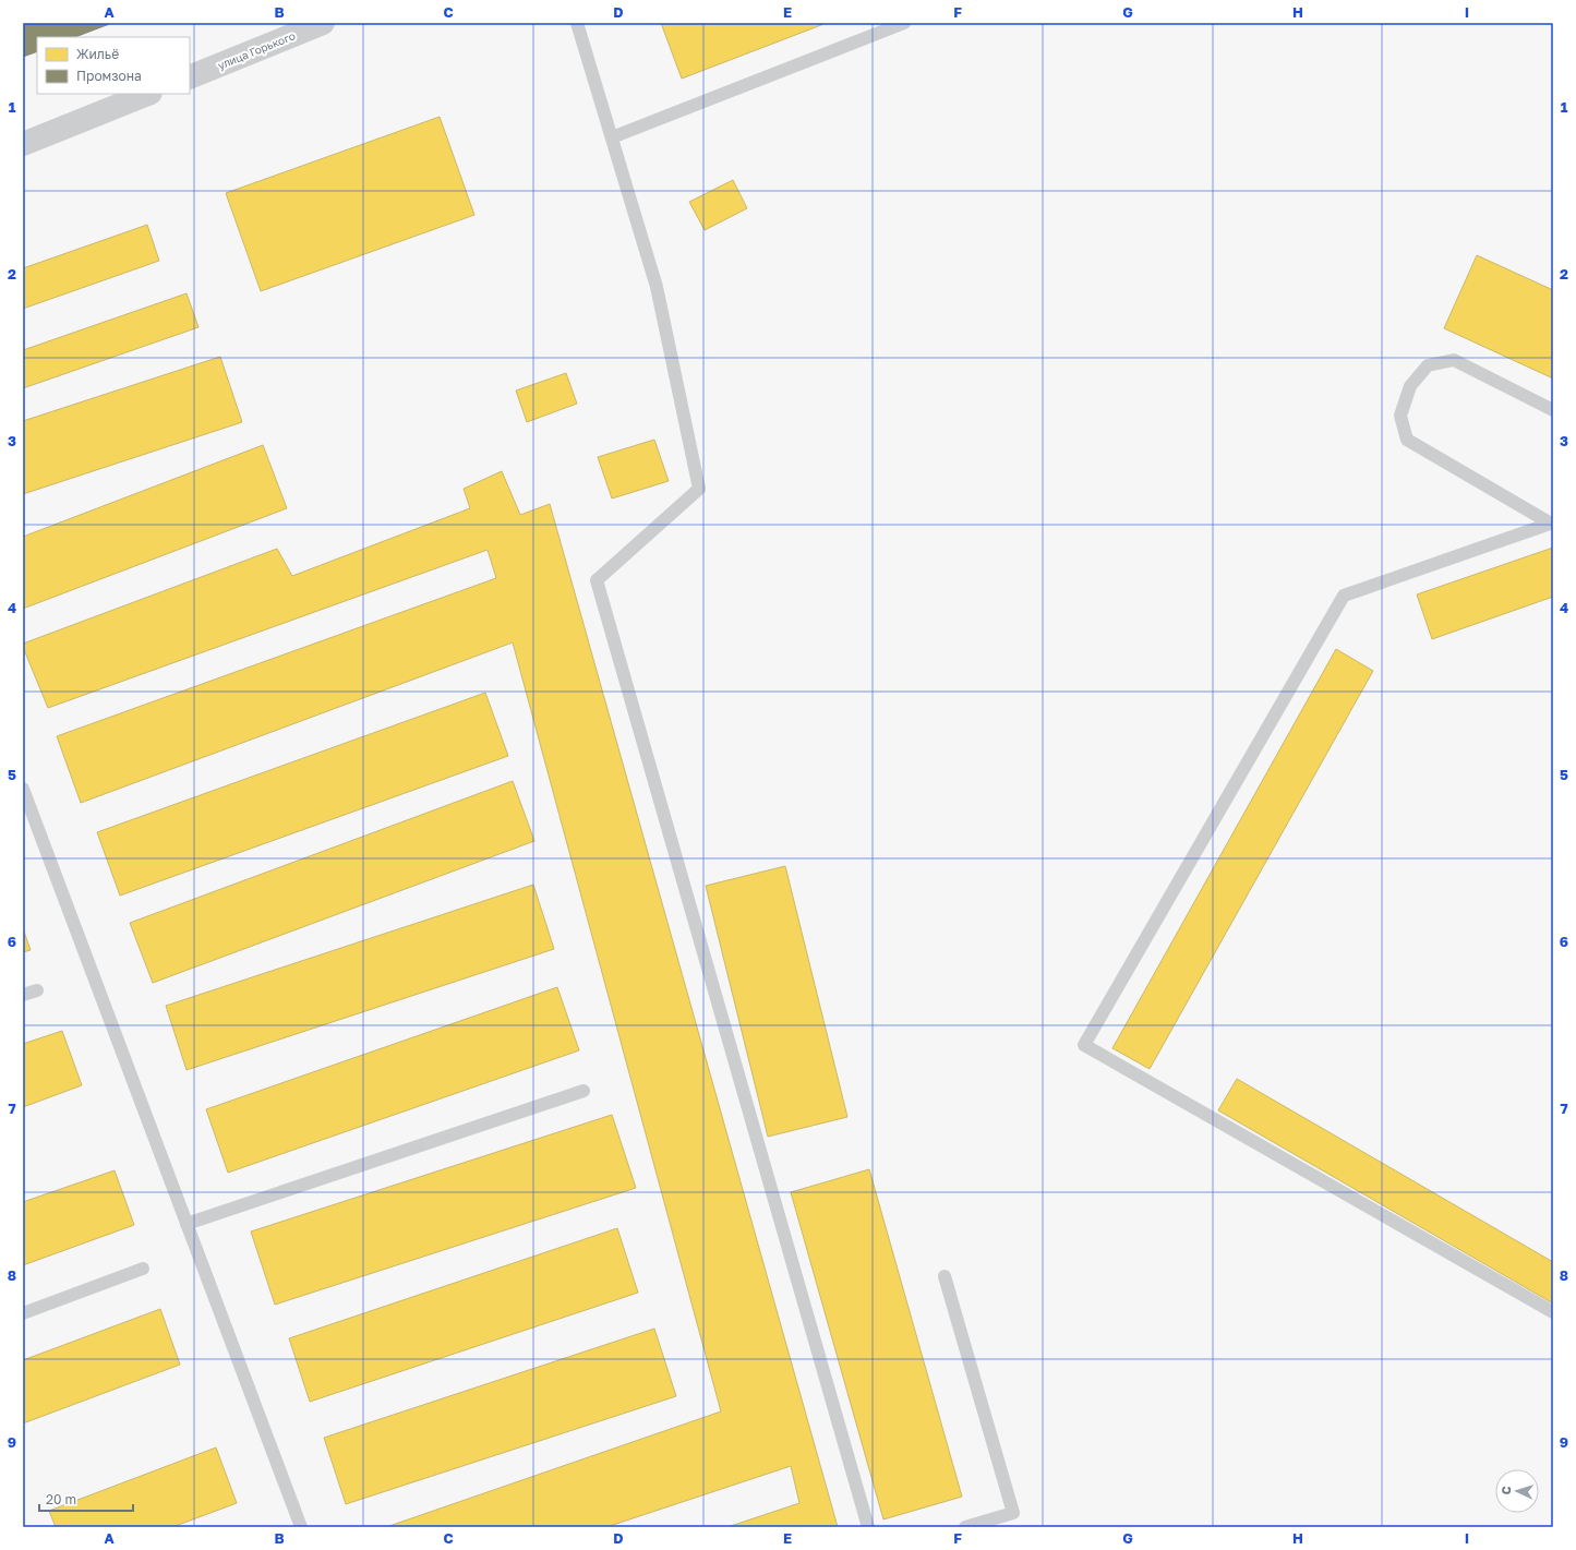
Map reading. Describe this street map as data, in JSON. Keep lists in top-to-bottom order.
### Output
{
  "streets": {
    "street": ["улица Горького"]
  },
  "legend": ["Жильё", "Промзона"],
  "scale_bar": "20 m",
  "north": "left",
  "grid": {
    "columns": [
      "A",
      "B",
      "C",
      "D",
      "E",
      "F",
      "G",
      "H",
      "I"
    ],
    "rows": [
      "1",
      "2",
      "3",
      "4",
      "5",
      "6",
      "7",
      "8",
      "9"
    ]
  }
}
